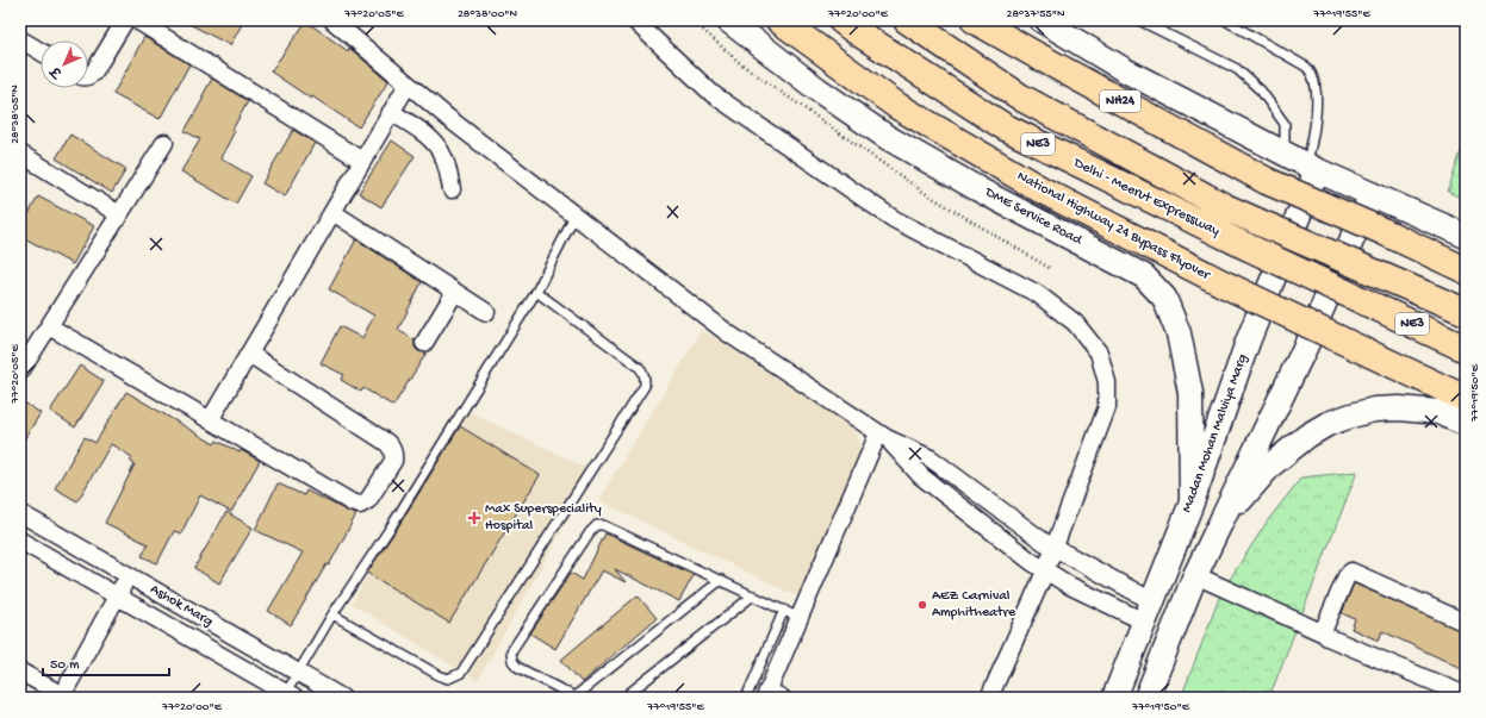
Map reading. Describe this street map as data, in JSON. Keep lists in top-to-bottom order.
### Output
{
  "streets": {
    "highway": [
      "NH24",
      "NE3",
      "Delhi - Meerut Expressway",
      "National Highway 24 Bypass Flyover"
    ],
    "main road": ["DME Service Road", "Madan Mohan Malviya Marg"],
    "street": ["Ashok Marg"]
  },
  "crossings": [
    ["DME Service Road", "Madan Mohan Malviya Marg"]
  ],
  "places": {
    "health": ["Max Superspeciality Hospital"],
    "other": ["AEZ Carnival Amphitheatre"]
  },
  "scale_bar": "50 m",
  "north": "bottom left",
  "coordinates": [
    "77°20'05\"E",
    "28°38'00\"N",
    "77°20'00\"E",
    "28°37'55\"N",
    "77°19'55\"E",
    "28°38'05\"N",
    "77°19'50\"E"
  ]
}
